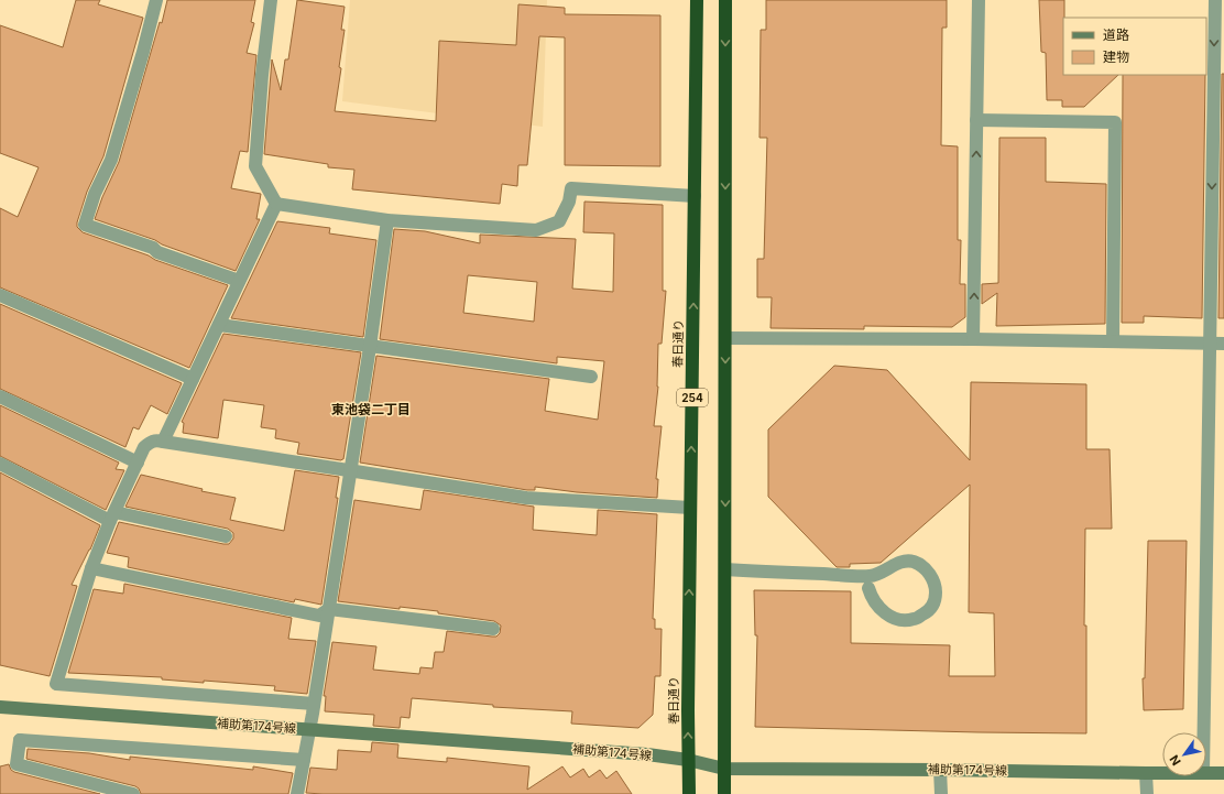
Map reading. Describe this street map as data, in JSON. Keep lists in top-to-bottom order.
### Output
{
  "streets": {
    "highway": ["春日通り", "254"],
    "street": ["補助第174号線"]
  },
  "crossings": [
    ["春日通り", "補助第174号線"],
    ["254", "補助第174号線"]
  ],
  "districts": ["東池袋二丁目"],
  "legend": ["道路", "建物"],
  "north": "bottom left"
}
